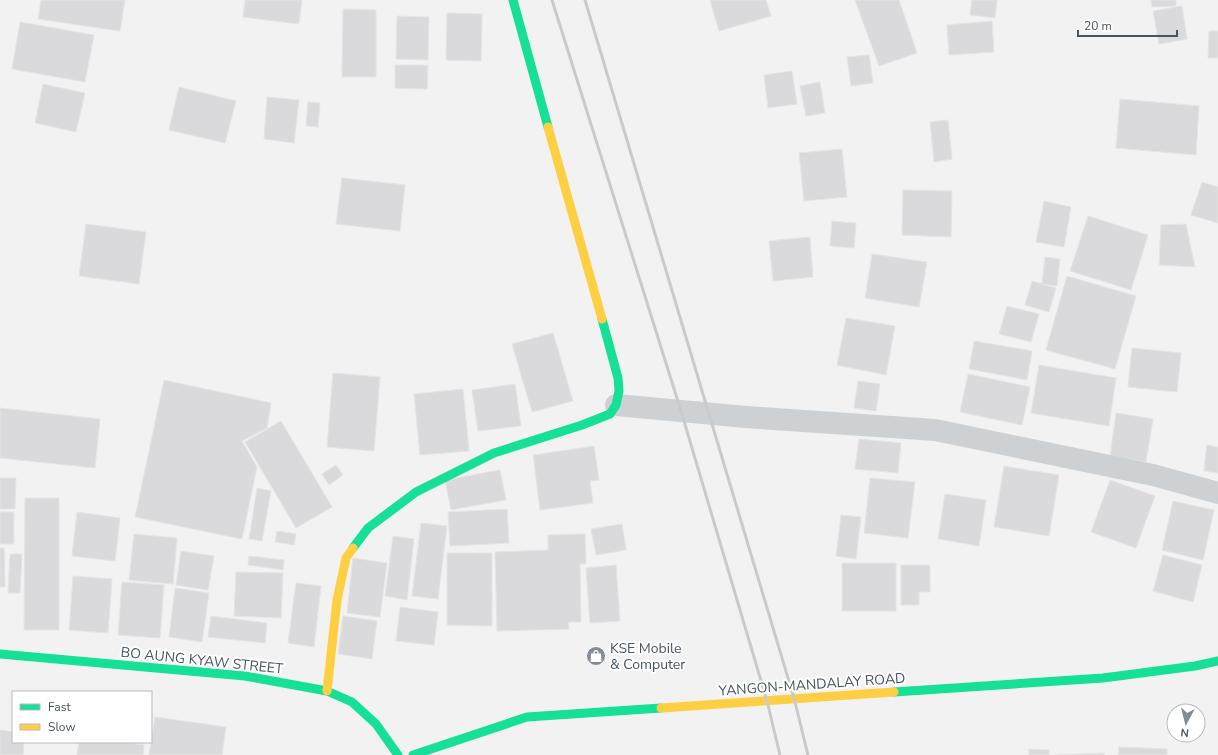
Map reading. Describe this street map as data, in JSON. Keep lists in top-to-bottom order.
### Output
{
  "streets": {
    "street": ["BO AUNG KYAW STREET", "YANGON-MANDALAY ROAD"]
  },
  "places": {
    "shop": ["KSE Mobile & Computer"]
  },
  "legend": ["Fast", "Slow"],
  "scale_bar": "20 m",
  "north": "bottom"
}
